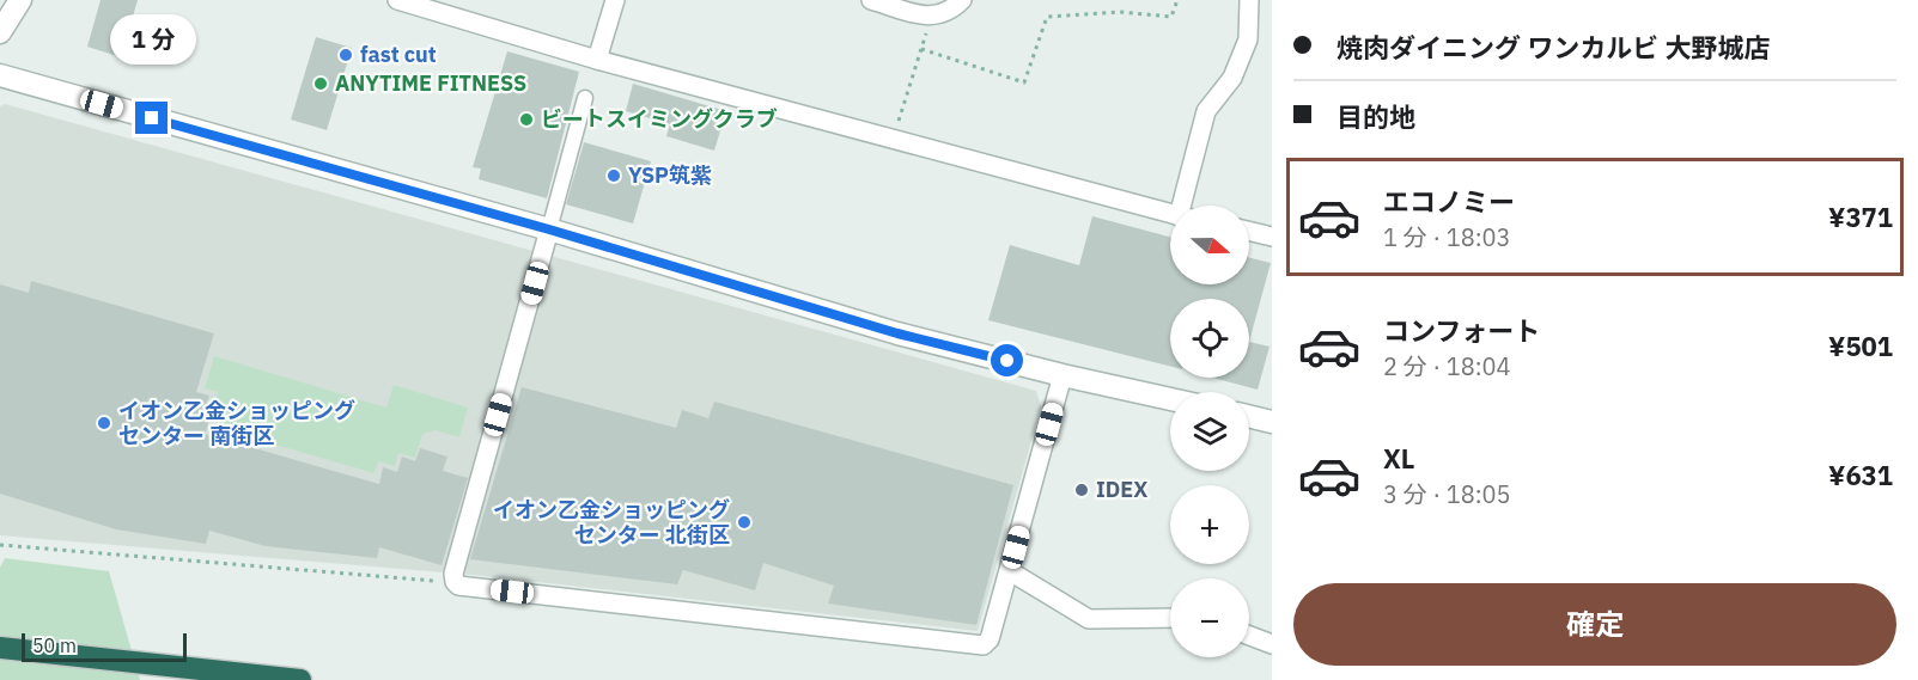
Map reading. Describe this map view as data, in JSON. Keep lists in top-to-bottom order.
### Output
{
  "places": [
    "fast cut",
    "ANYTIME FITNESS",
    "ビートスイミングクラブ",
    "YSP筑紫",
    "イオン乙金ショッピング センター 南街区",
    "IDEX",
    "イオン乙金ショッピング センター 北街区"
  ],
  "scale_bar": "50 m",
  "north": "right",
  "page": {
    "banner": ["焼肉ダイニング ワンカルビ 大野城店", "目的地"],
    "bubble": "1 分",
    "list": [
      {
        "name": "エコノミー",
        "note": "1 分 · 18:03",
        "value": "¥371"
      },
      {
        "name": "コンフォート",
        "note": "2 分 · 18:04",
        "value": "¥501"
      },
      {
        "name": "XL",
        "note": "3 分 · 18:05",
        "value": "¥631"
      }
    ],
    "map_buttons": ["+", "−"],
    "buttons": "確定",
    "scale": "50 m"
  }
}
